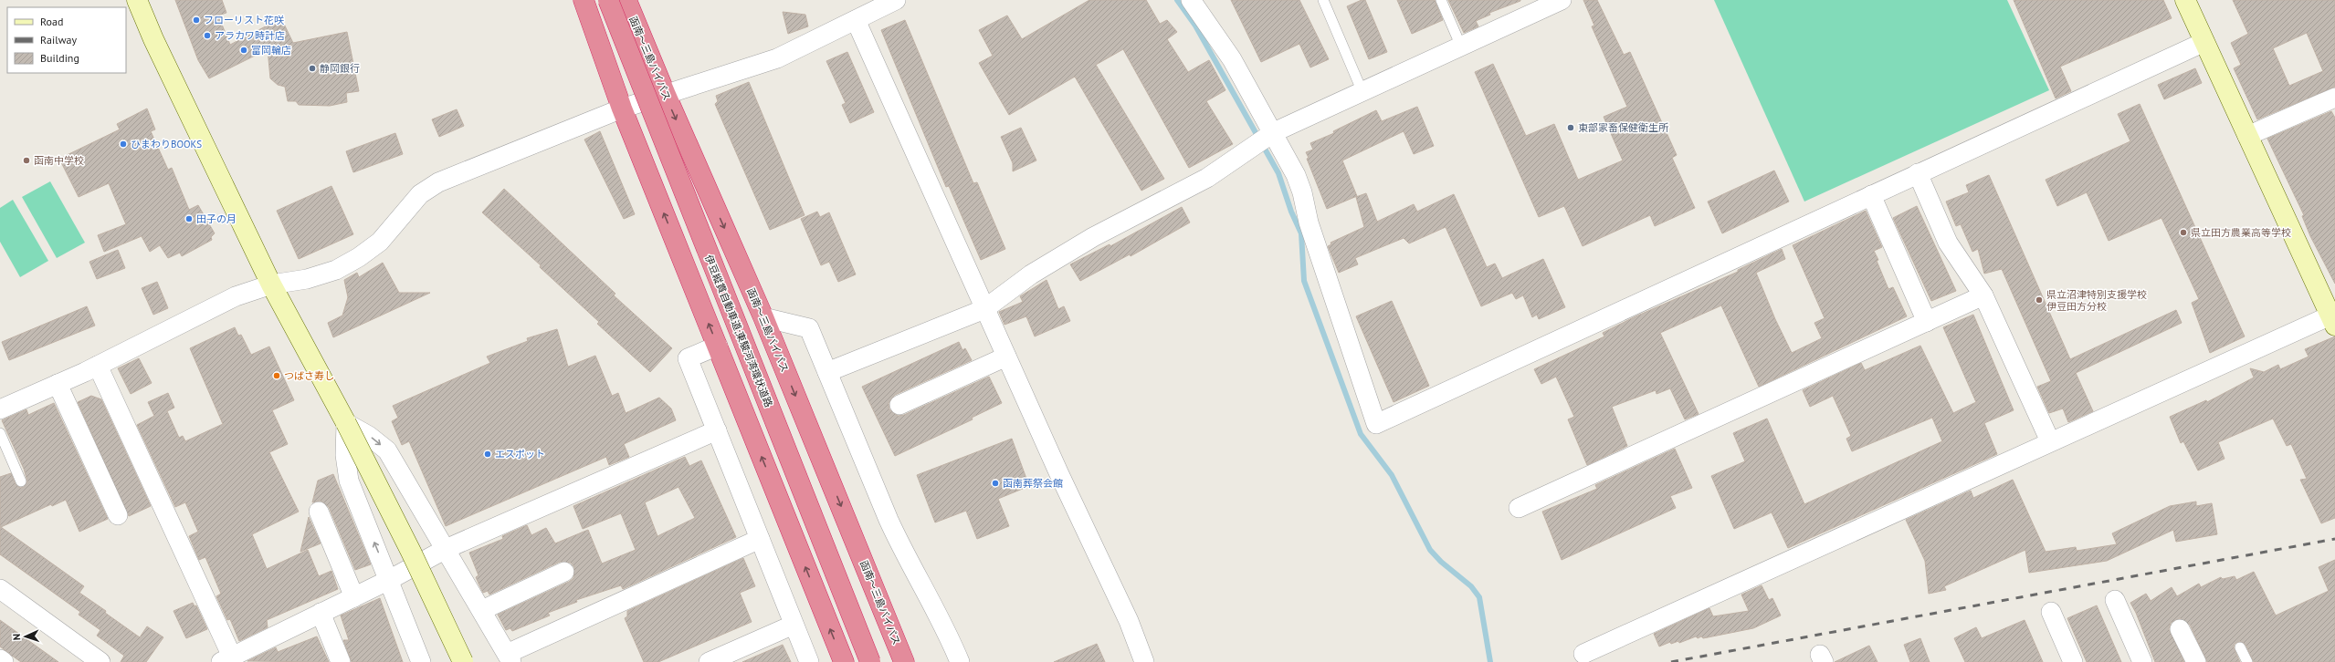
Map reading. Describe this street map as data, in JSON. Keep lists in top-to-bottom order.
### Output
{
  "streets": {
    "highway": ["函南～三島バイパス", "伊豆縦貫自動車道;東駿河湾環状道路"]
  },
  "places": [
    "フローリスト花咲",
    "アラカワ時計店",
    "富岡輪店",
    "静岡銀行",
    "東部家畜保健衛生所",
    "ひまわりBOOKS",
    "函南中学校",
    "田子の月",
    "県立田方農業高等学校",
    "県立沼津特別支援学校 伊豆田方分校",
    "つばさ寿し",
    "エスポット",
    "函南葬祭会館"
  ],
  "legend": ["Road", "Railway", "Building"],
  "north": "left"
}
